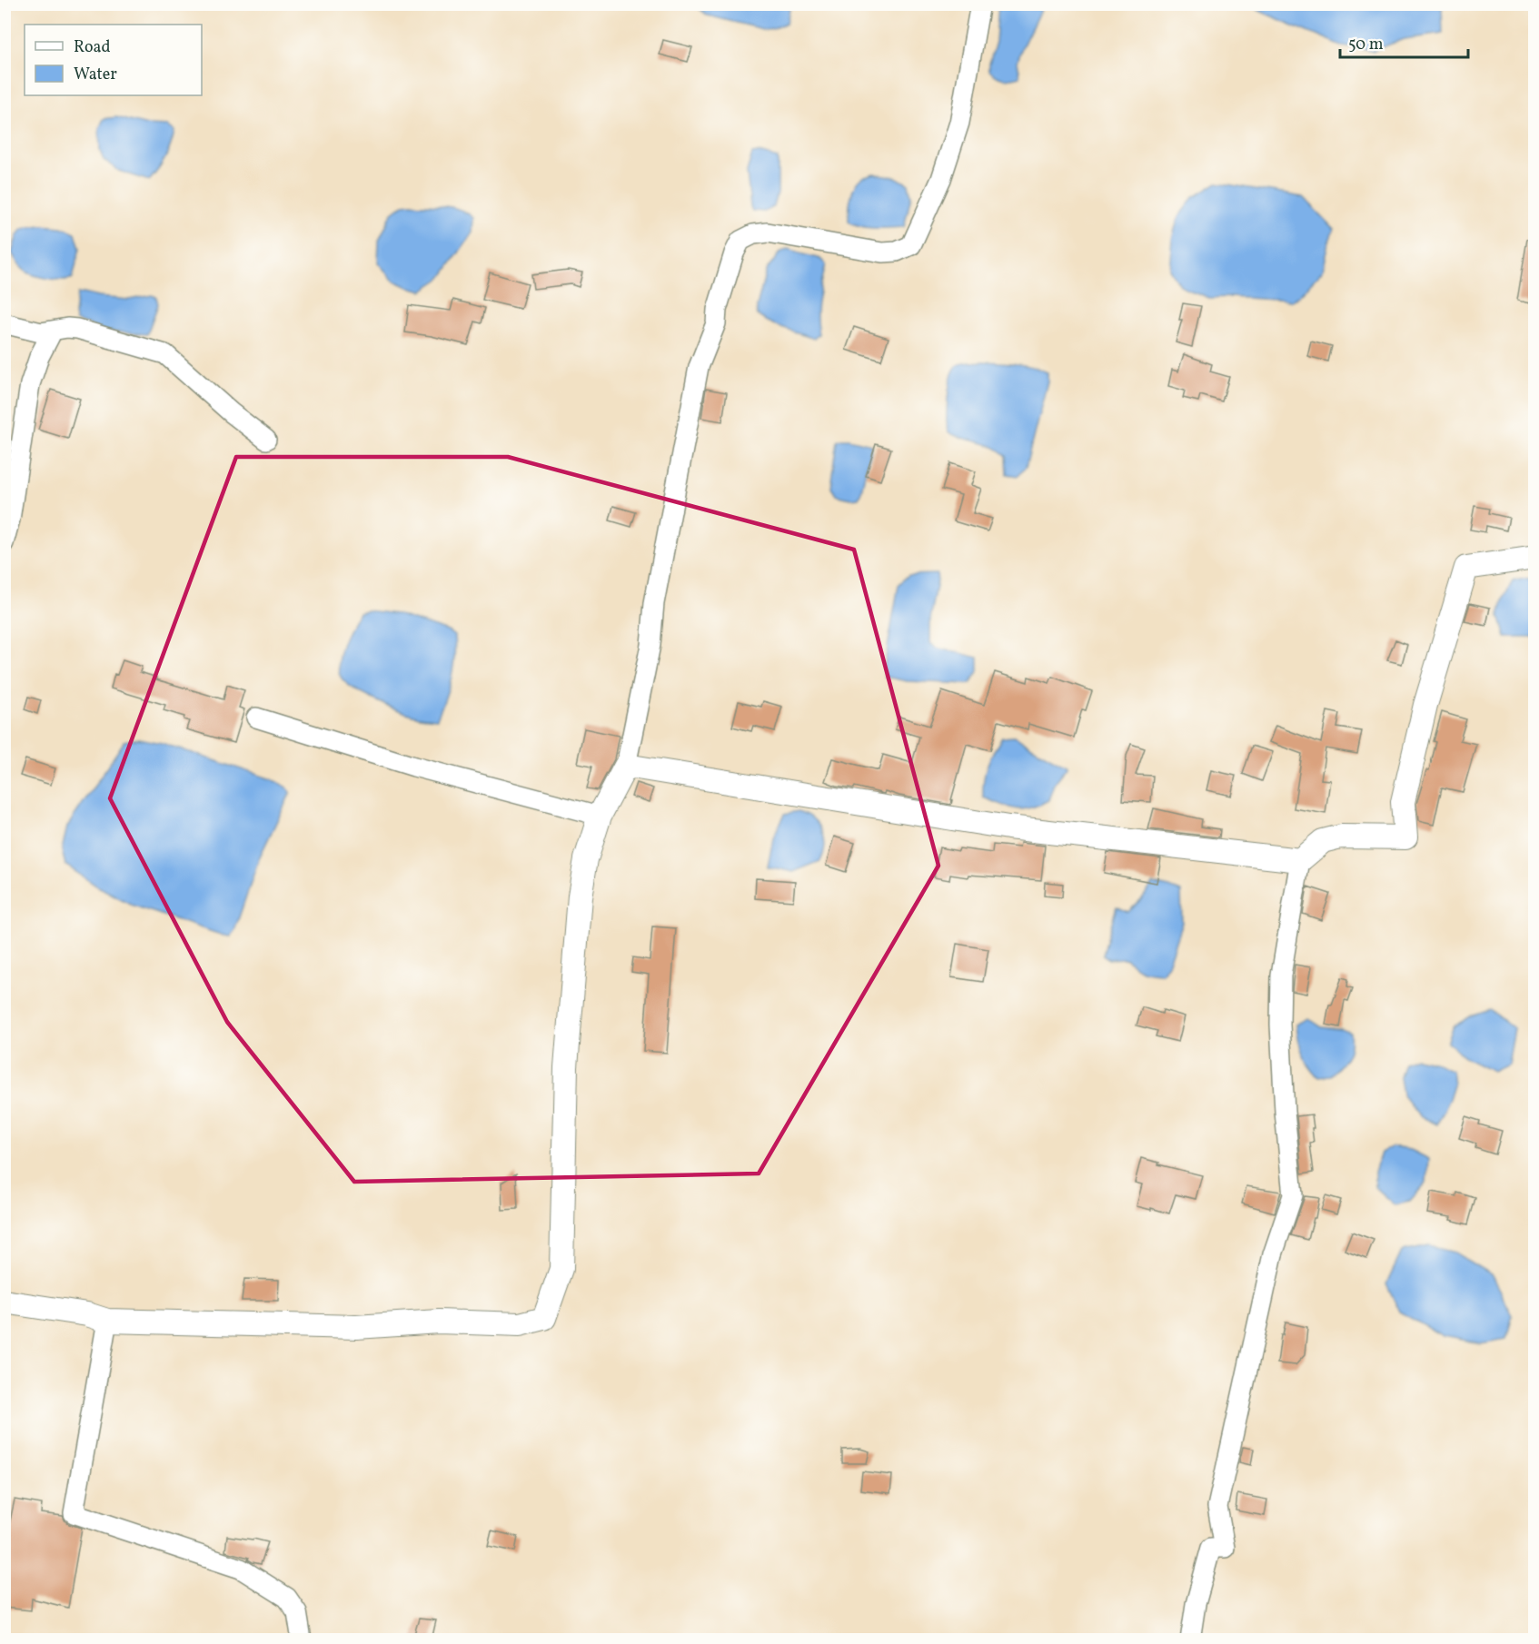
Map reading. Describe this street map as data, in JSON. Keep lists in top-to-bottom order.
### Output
{
  "legend": ["Road", "Water"],
  "scale_bar": "50 m"
}
